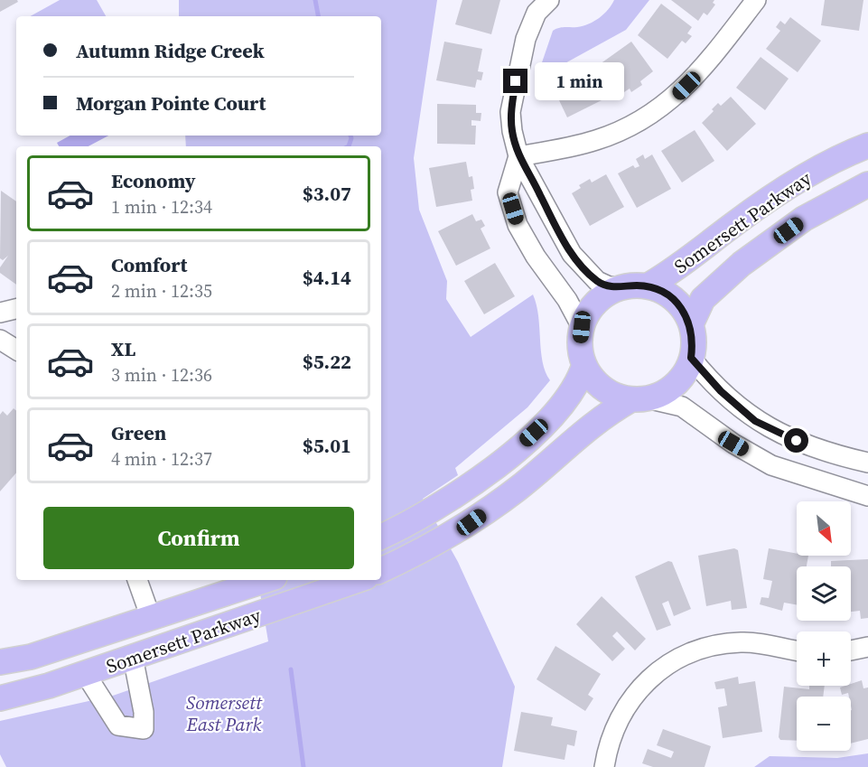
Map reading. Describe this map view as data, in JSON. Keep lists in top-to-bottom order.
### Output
{
  "streets": {
    "main road": ["Somersett Parkway"]
  },
  "parks": ["Somersett East Park"],
  "north": "bottom right",
  "page": {
    "banner": ["Autumn Ridge Creek", "Morgan Pointe Court"],
    "bubble": "1 min",
    "list": [
      {
        "name": "Economy",
        "note": "1 min · 12:34",
        "value": "$3.07"
      },
      {
        "name": "Comfort",
        "note": "2 min · 12:35",
        "value": "$4.14"
      },
      {
        "name": "XL",
        "note": "3 min · 12:36",
        "value": "$5.22"
      },
      {
        "name": "Green",
        "note": "4 min · 12:37",
        "value": "$5.01"
      }
    ],
    "buttons": "Confirm",
    "map_buttons": ["+", "−"]
  }
}
